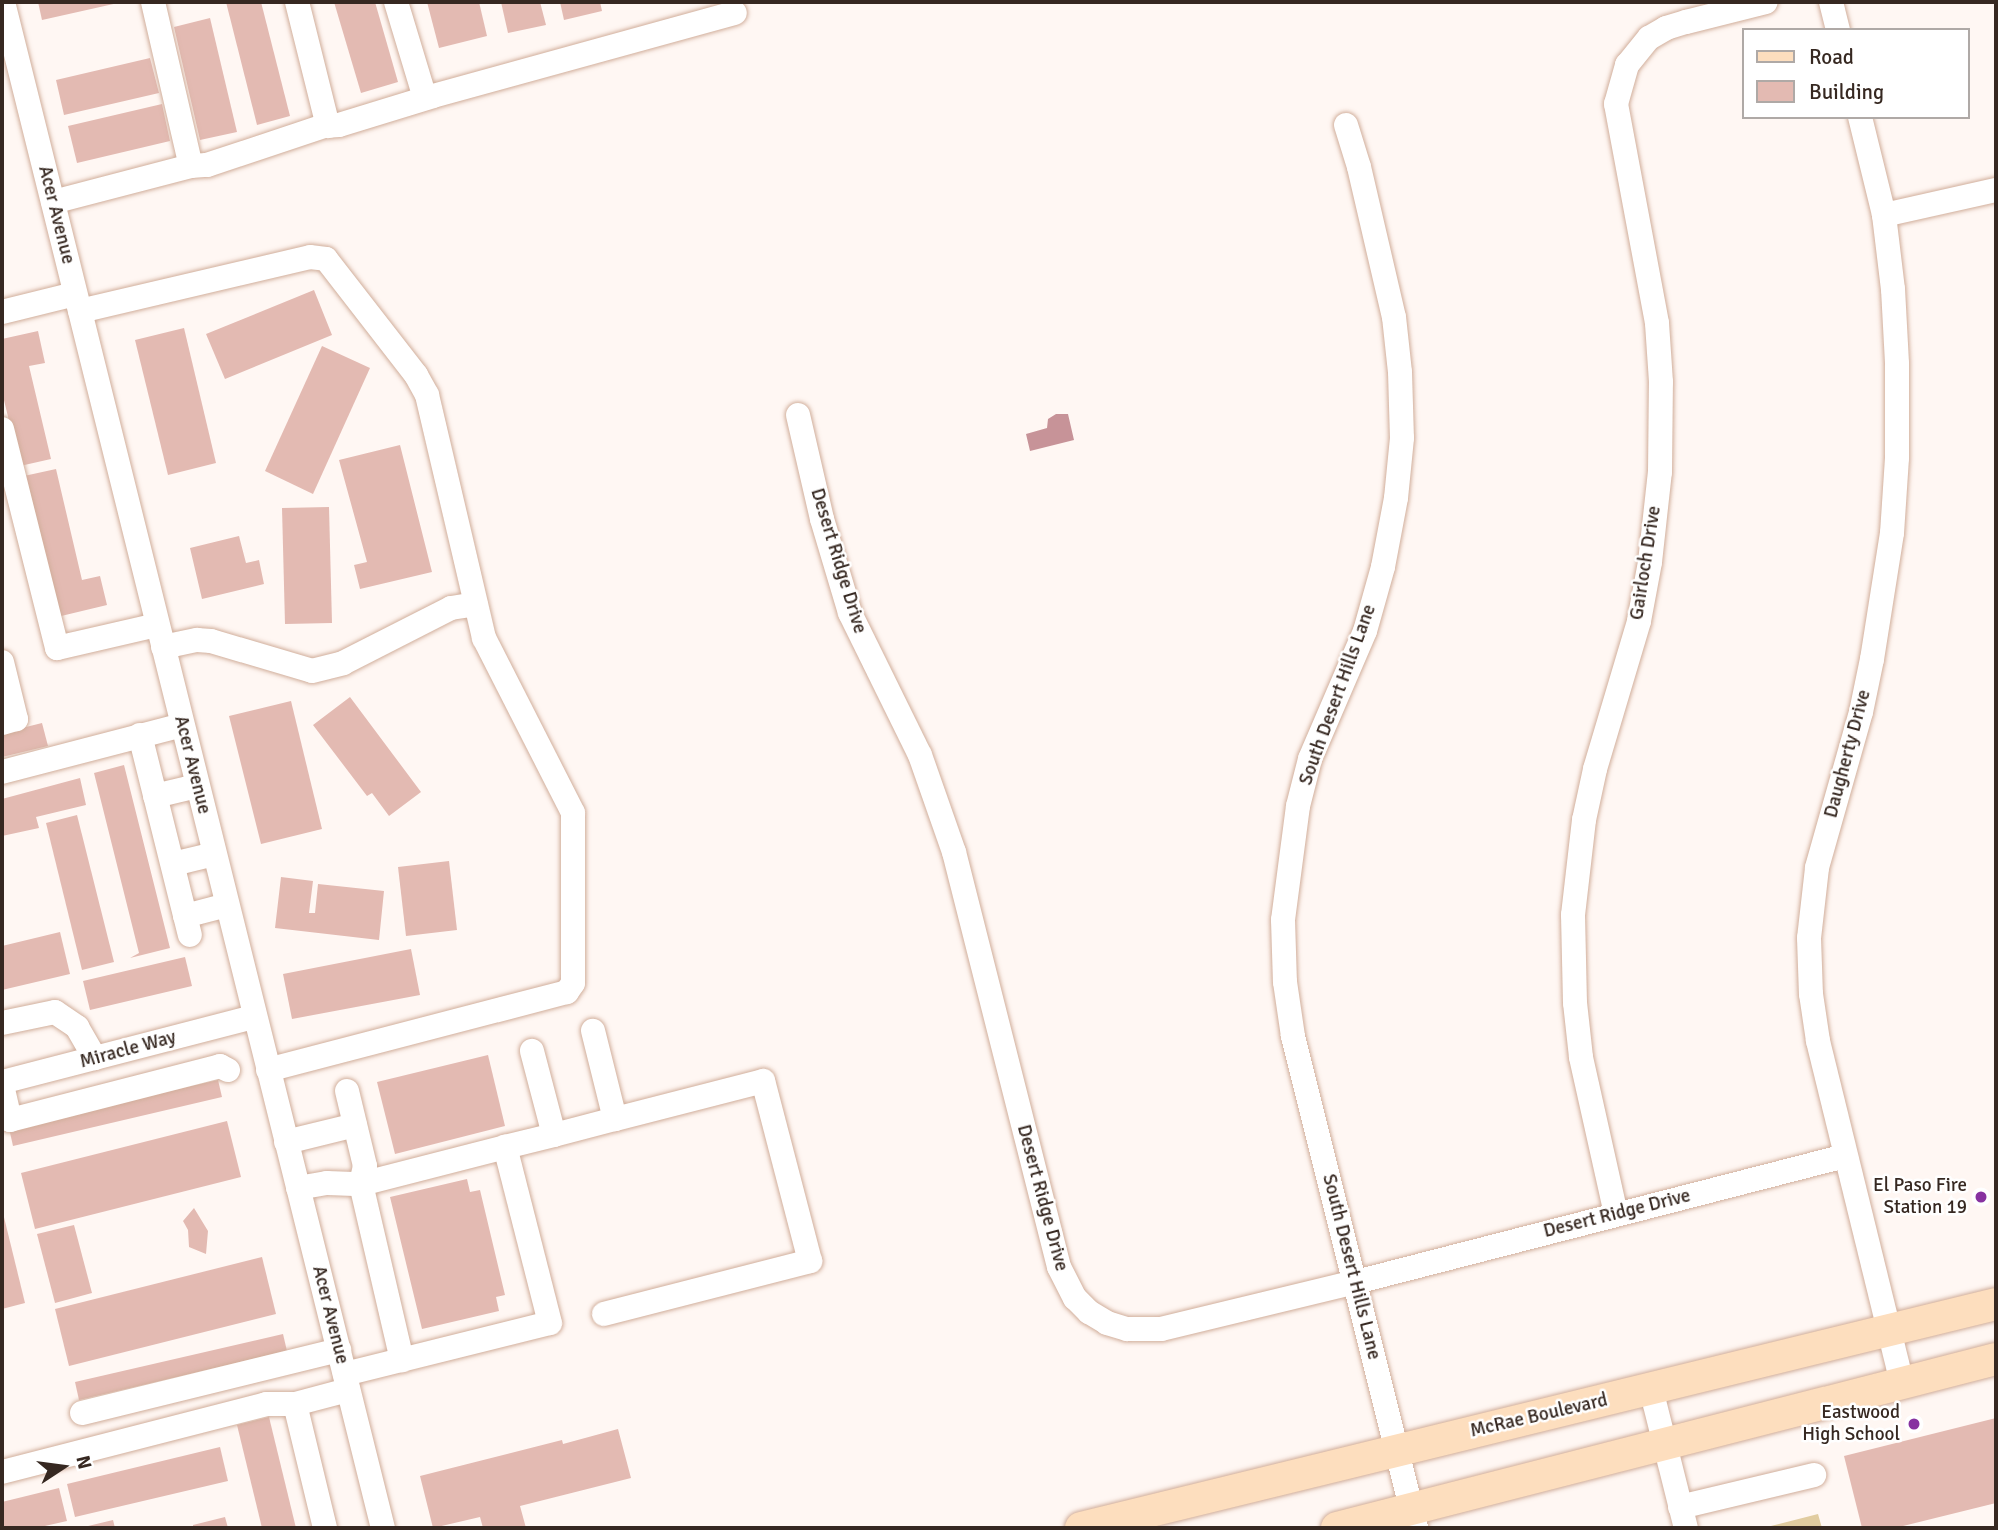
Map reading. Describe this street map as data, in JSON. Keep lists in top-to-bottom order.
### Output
{
  "streets": {
    "main road": ["McRae Boulevard"],
    "street": [
      "Acer Avenue",
      "Desert Ridge Drive",
      "Gairloch Drive",
      "South Desert Hills Lane",
      "Daugherty Drive",
      "Miracle Way"
    ]
  },
  "crossings": [
    ["Acer Avenue", "Miracle Way"],
    ["Desert Ridge Drive", "Gairloch Drive"],
    ["Desert Ridge Drive", "South Desert Hills Lane"],
    ["Desert Ridge Drive", "Daugherty Drive"],
    ["South Desert Hills Lane", "McRae Boulevard"],
    ["Daugherty Drive", "McRae Boulevard"]
  ],
  "places": ["El Paso Fire Station 19", "Eastwood High School"],
  "legend": ["Road", "Building"],
  "north": "right"
}
